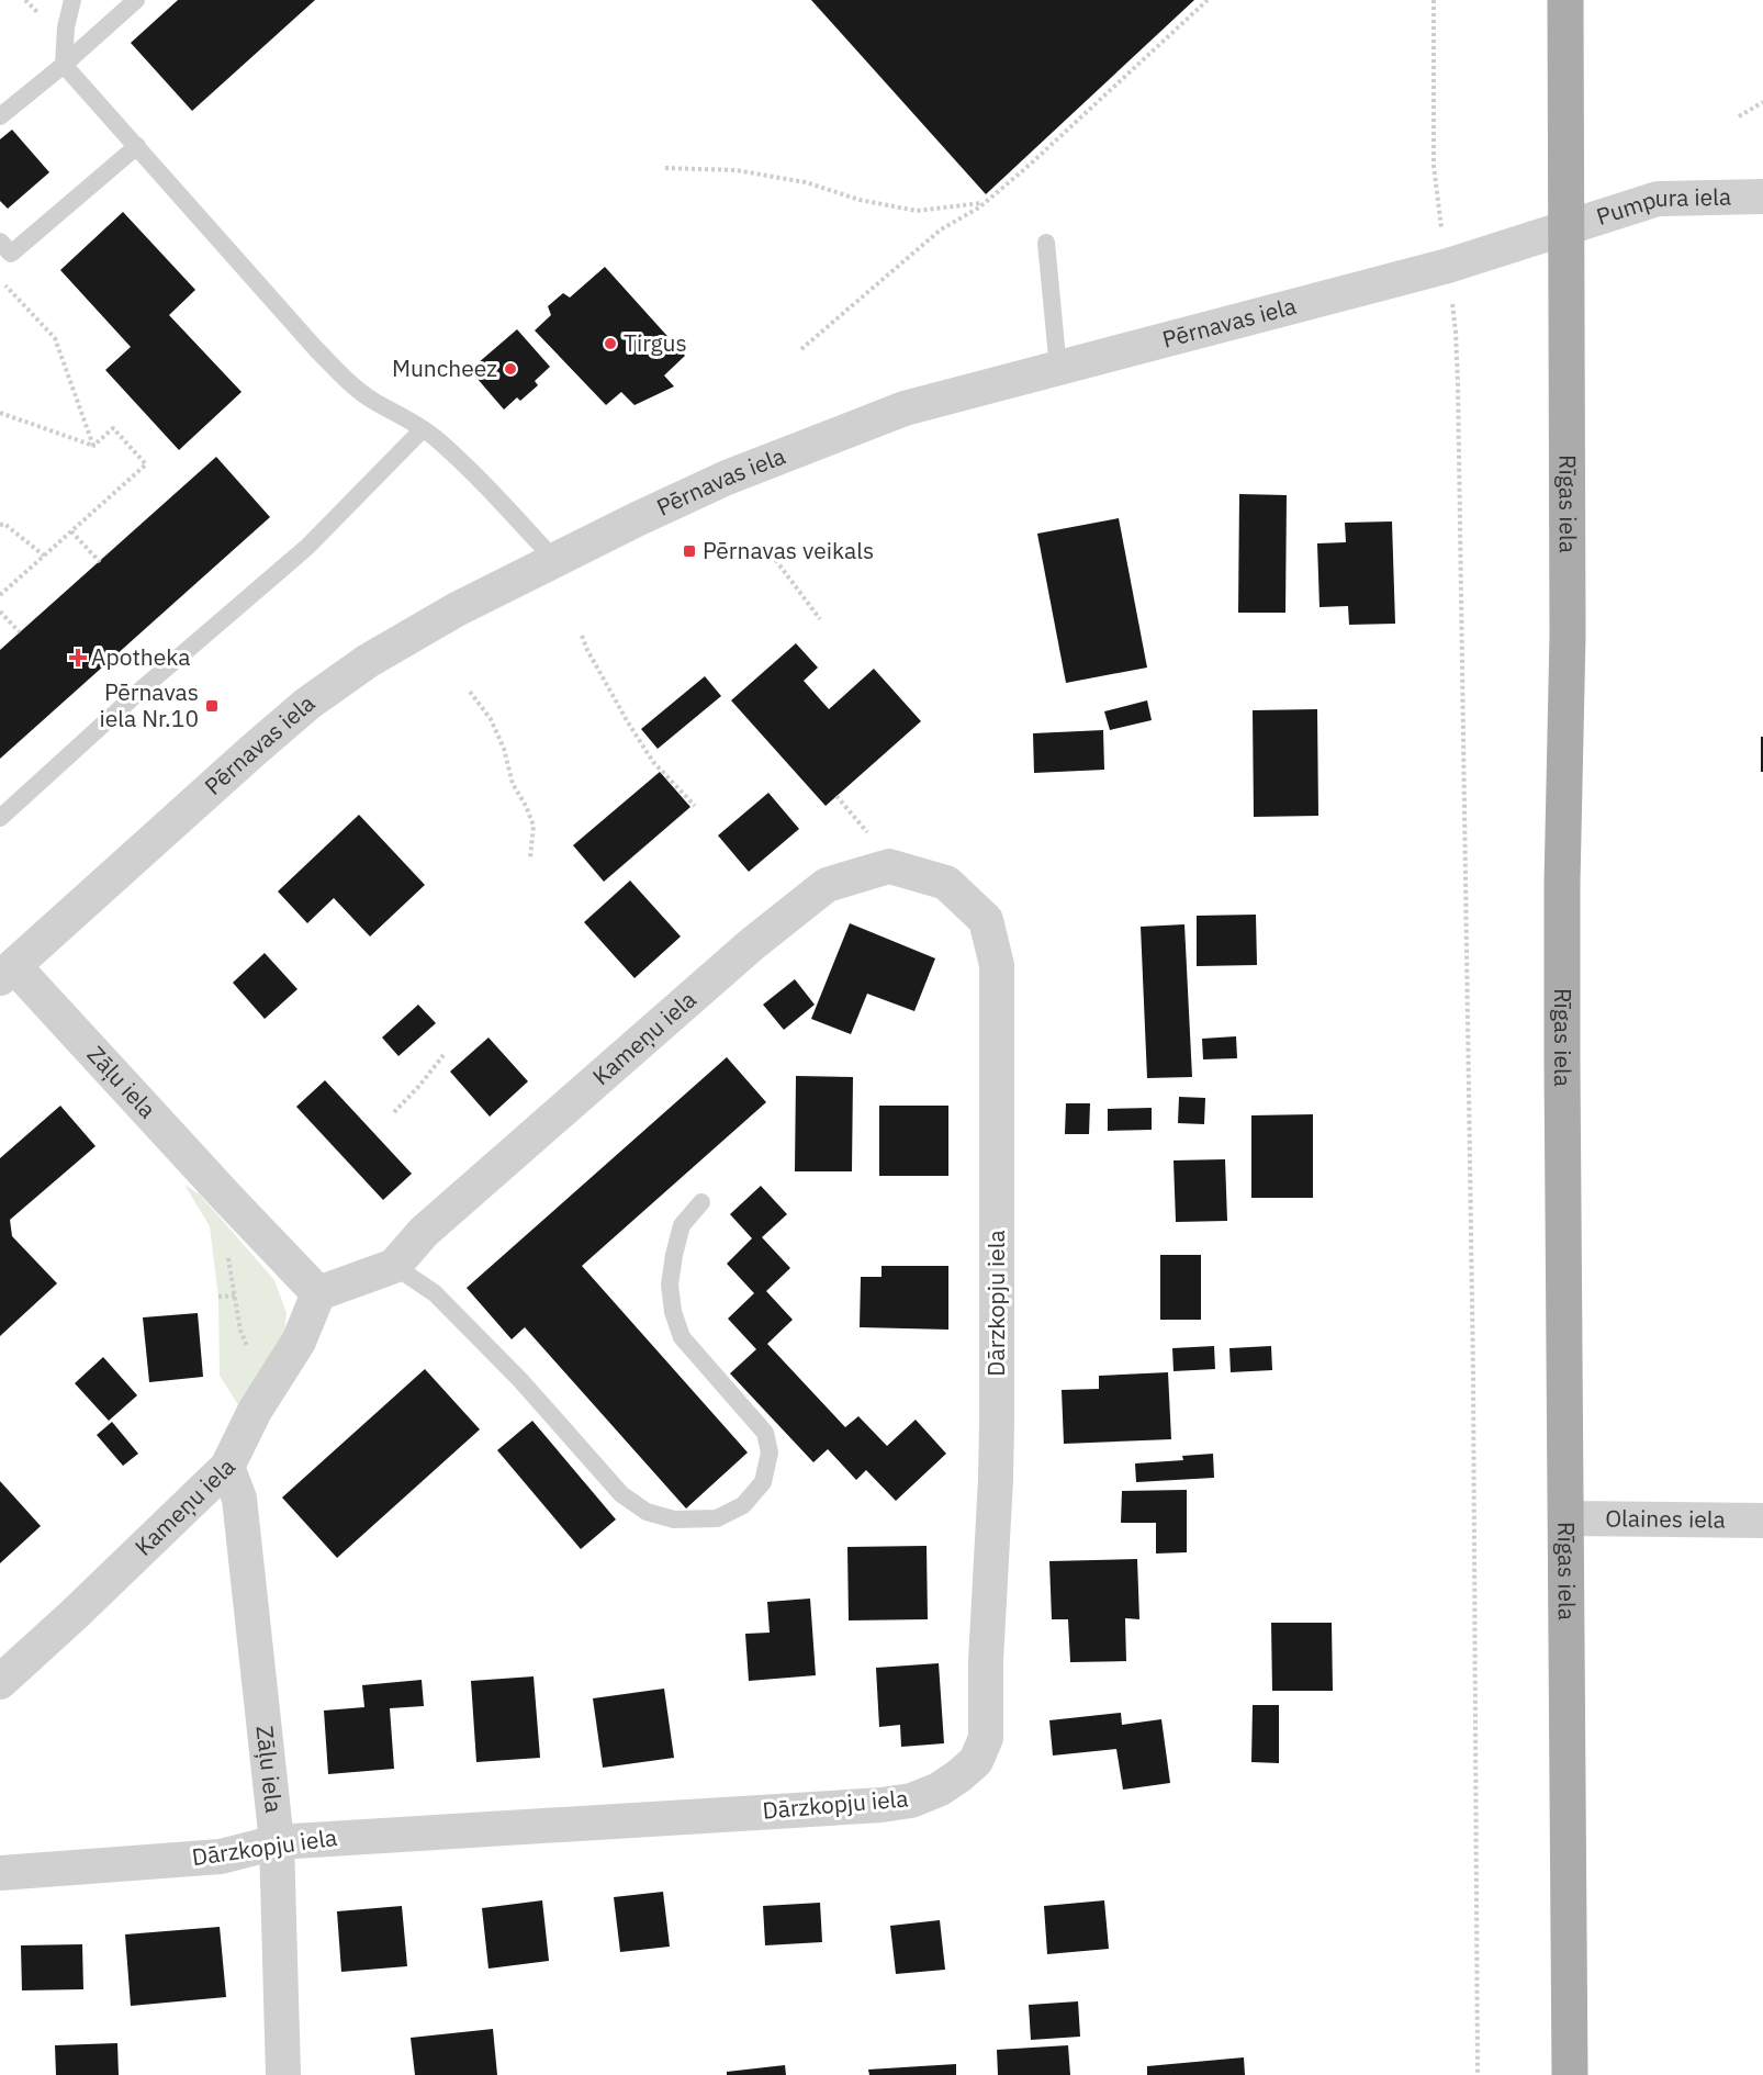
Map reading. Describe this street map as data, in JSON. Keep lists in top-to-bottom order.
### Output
{
  "streets": {
    "main road": ["Rīgas iela"],
    "street": [
      "Pumpura iela",
      "Pērnavas iela",
      "Kameņu iela",
      "Zāļu iela",
      "Dārzkopju iela",
      "Olaines iela"
    ]
  },
  "crossings": [
    ["Pumpura iela", "Pērnavas iela"],
    ["Pumpura iela", "Rīgas iela"],
    ["Pērnavas iela", "Rīgas iela"],
    ["Pērnavas iela", "Zāļu iela"],
    ["Rīgas iela", "Olaines iela"],
    ["Kameņu iela", "Zāļu iela"],
    ["Kameņu iela", "Dārzkopju iela"],
    ["Zāļu iela", "Dārzkopju iela"]
  ],
  "places": {
    "other": ["Tirgus", "Muncheez"],
    "transit": ["Pērnavas veikals", "Pērnavas iela Nr.10"],
    "health": ["Apotheka"]
  }
}
